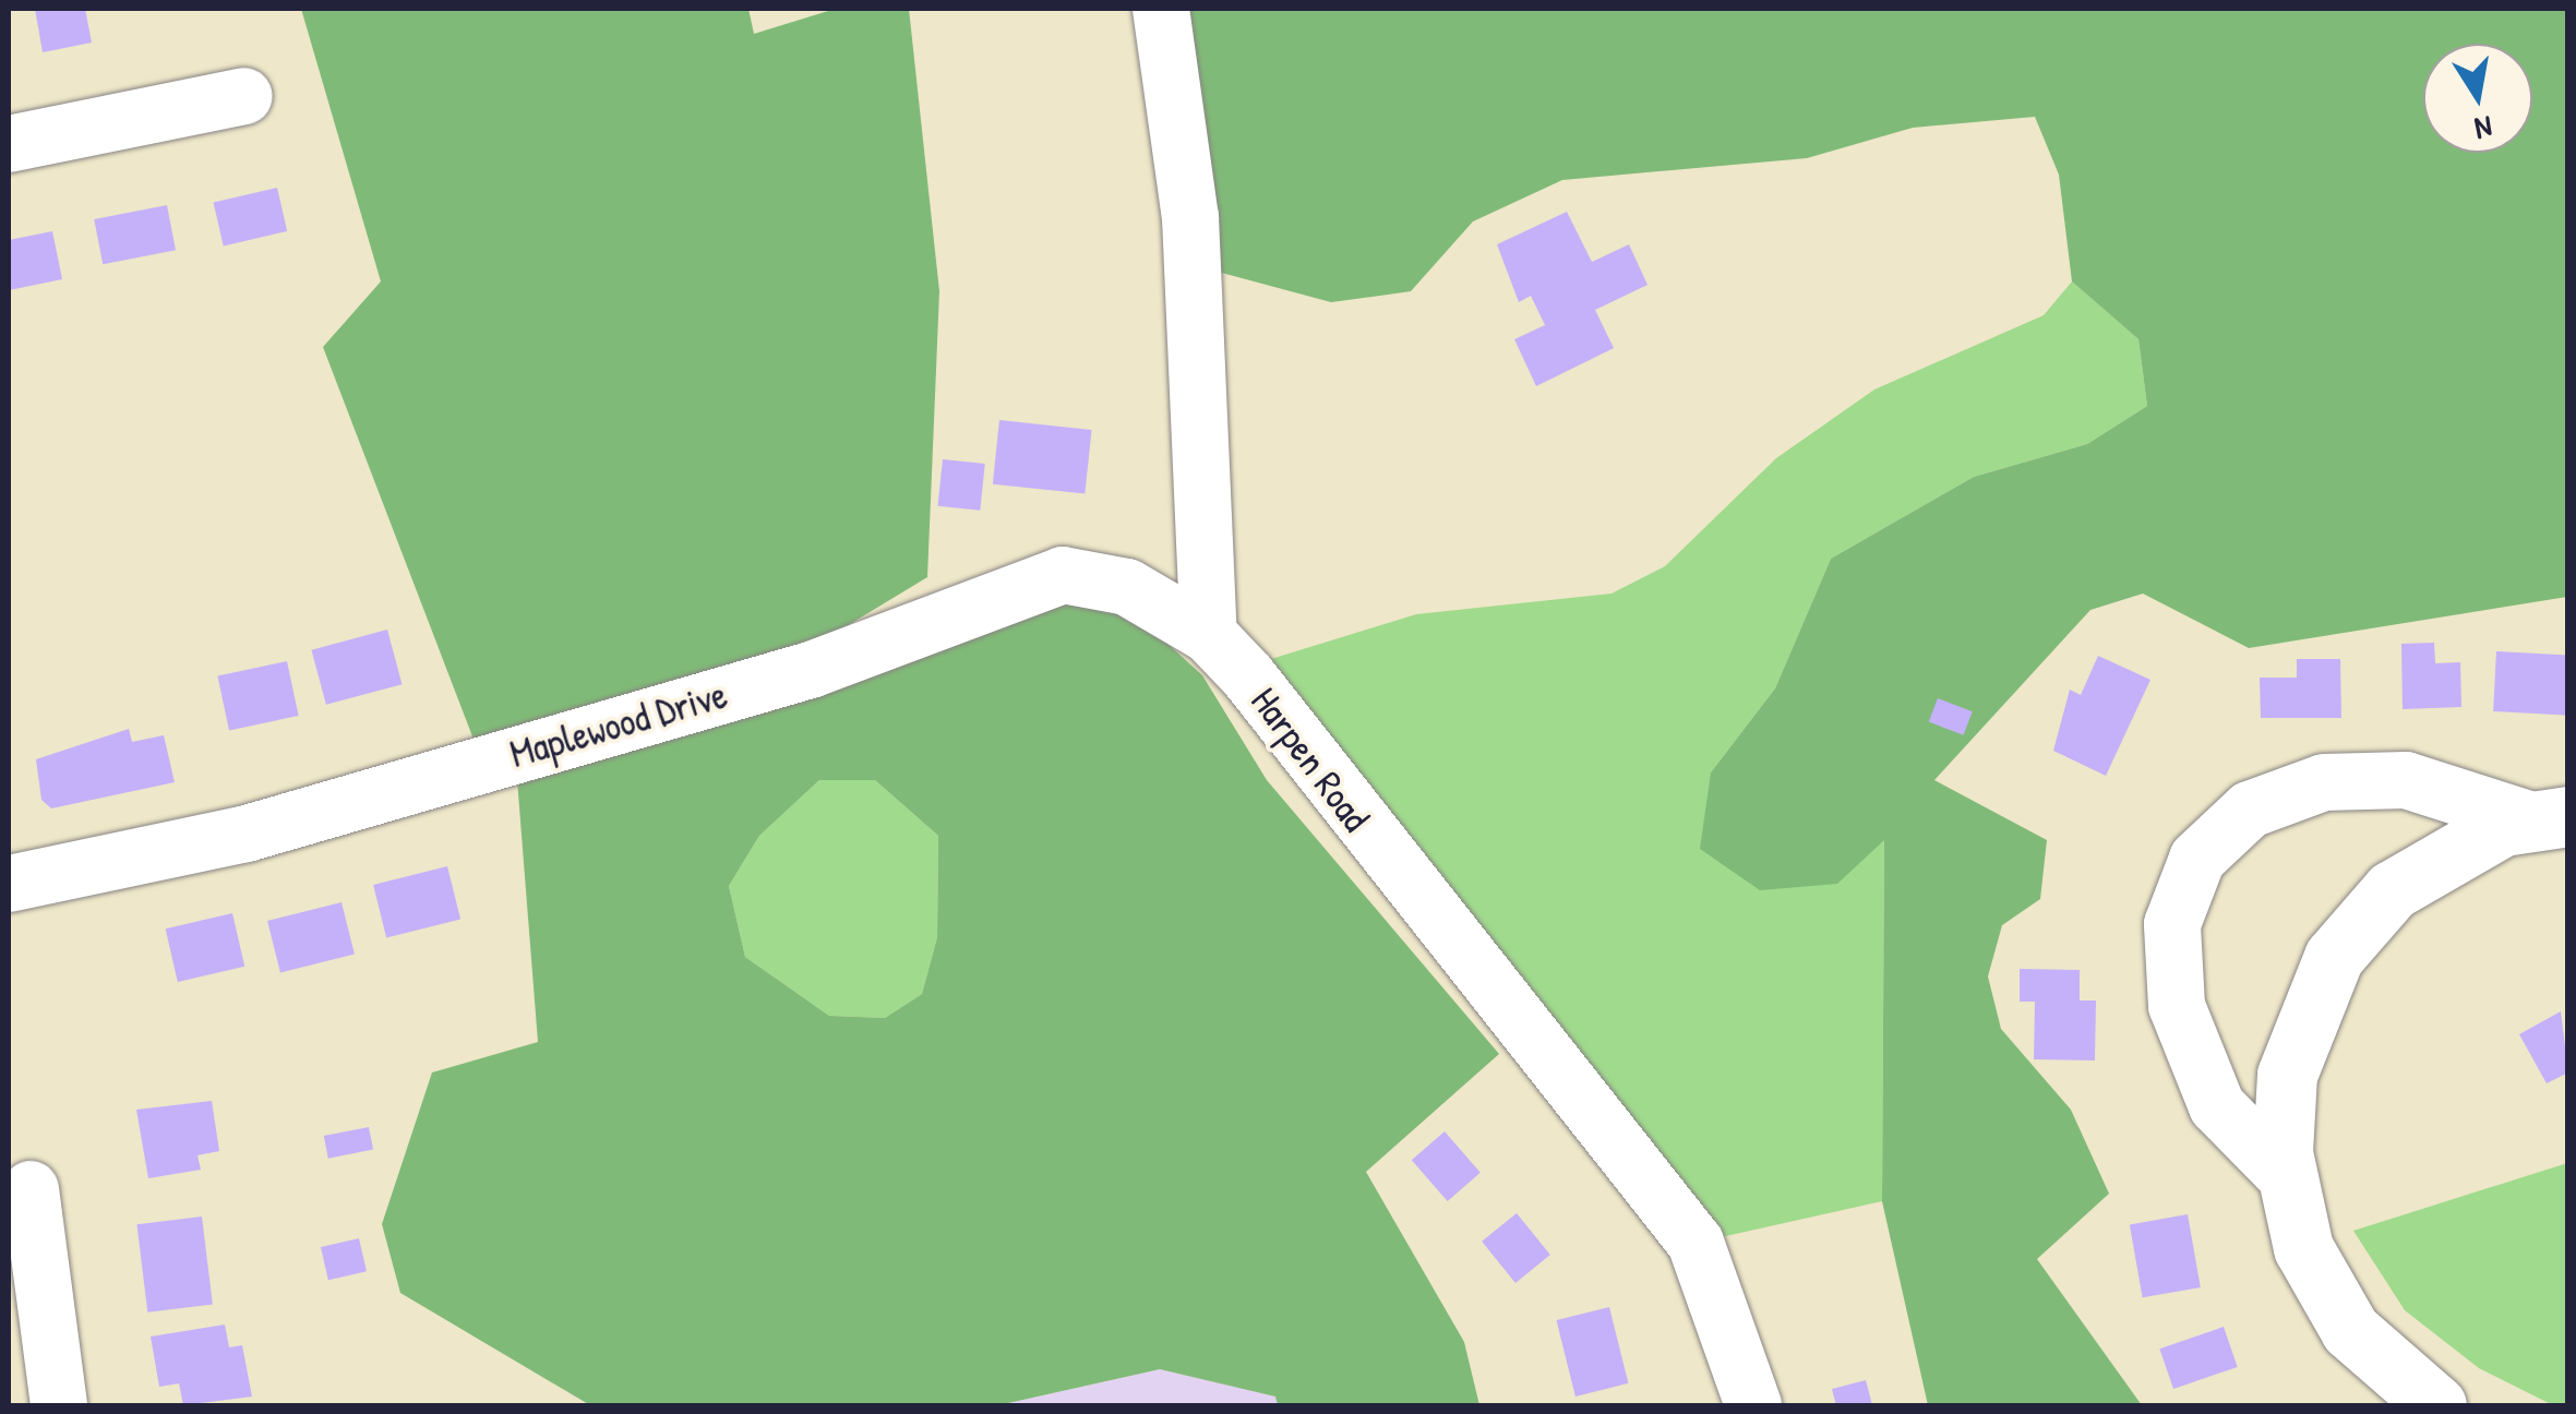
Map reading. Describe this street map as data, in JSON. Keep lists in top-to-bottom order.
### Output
{
  "streets": {
    "street": ["Maplewood Drive", "Harpen Road"]
  },
  "crossings": [
    ["Maplewood Drive", "Harpen Road"]
  ],
  "north": "bottom"
}
